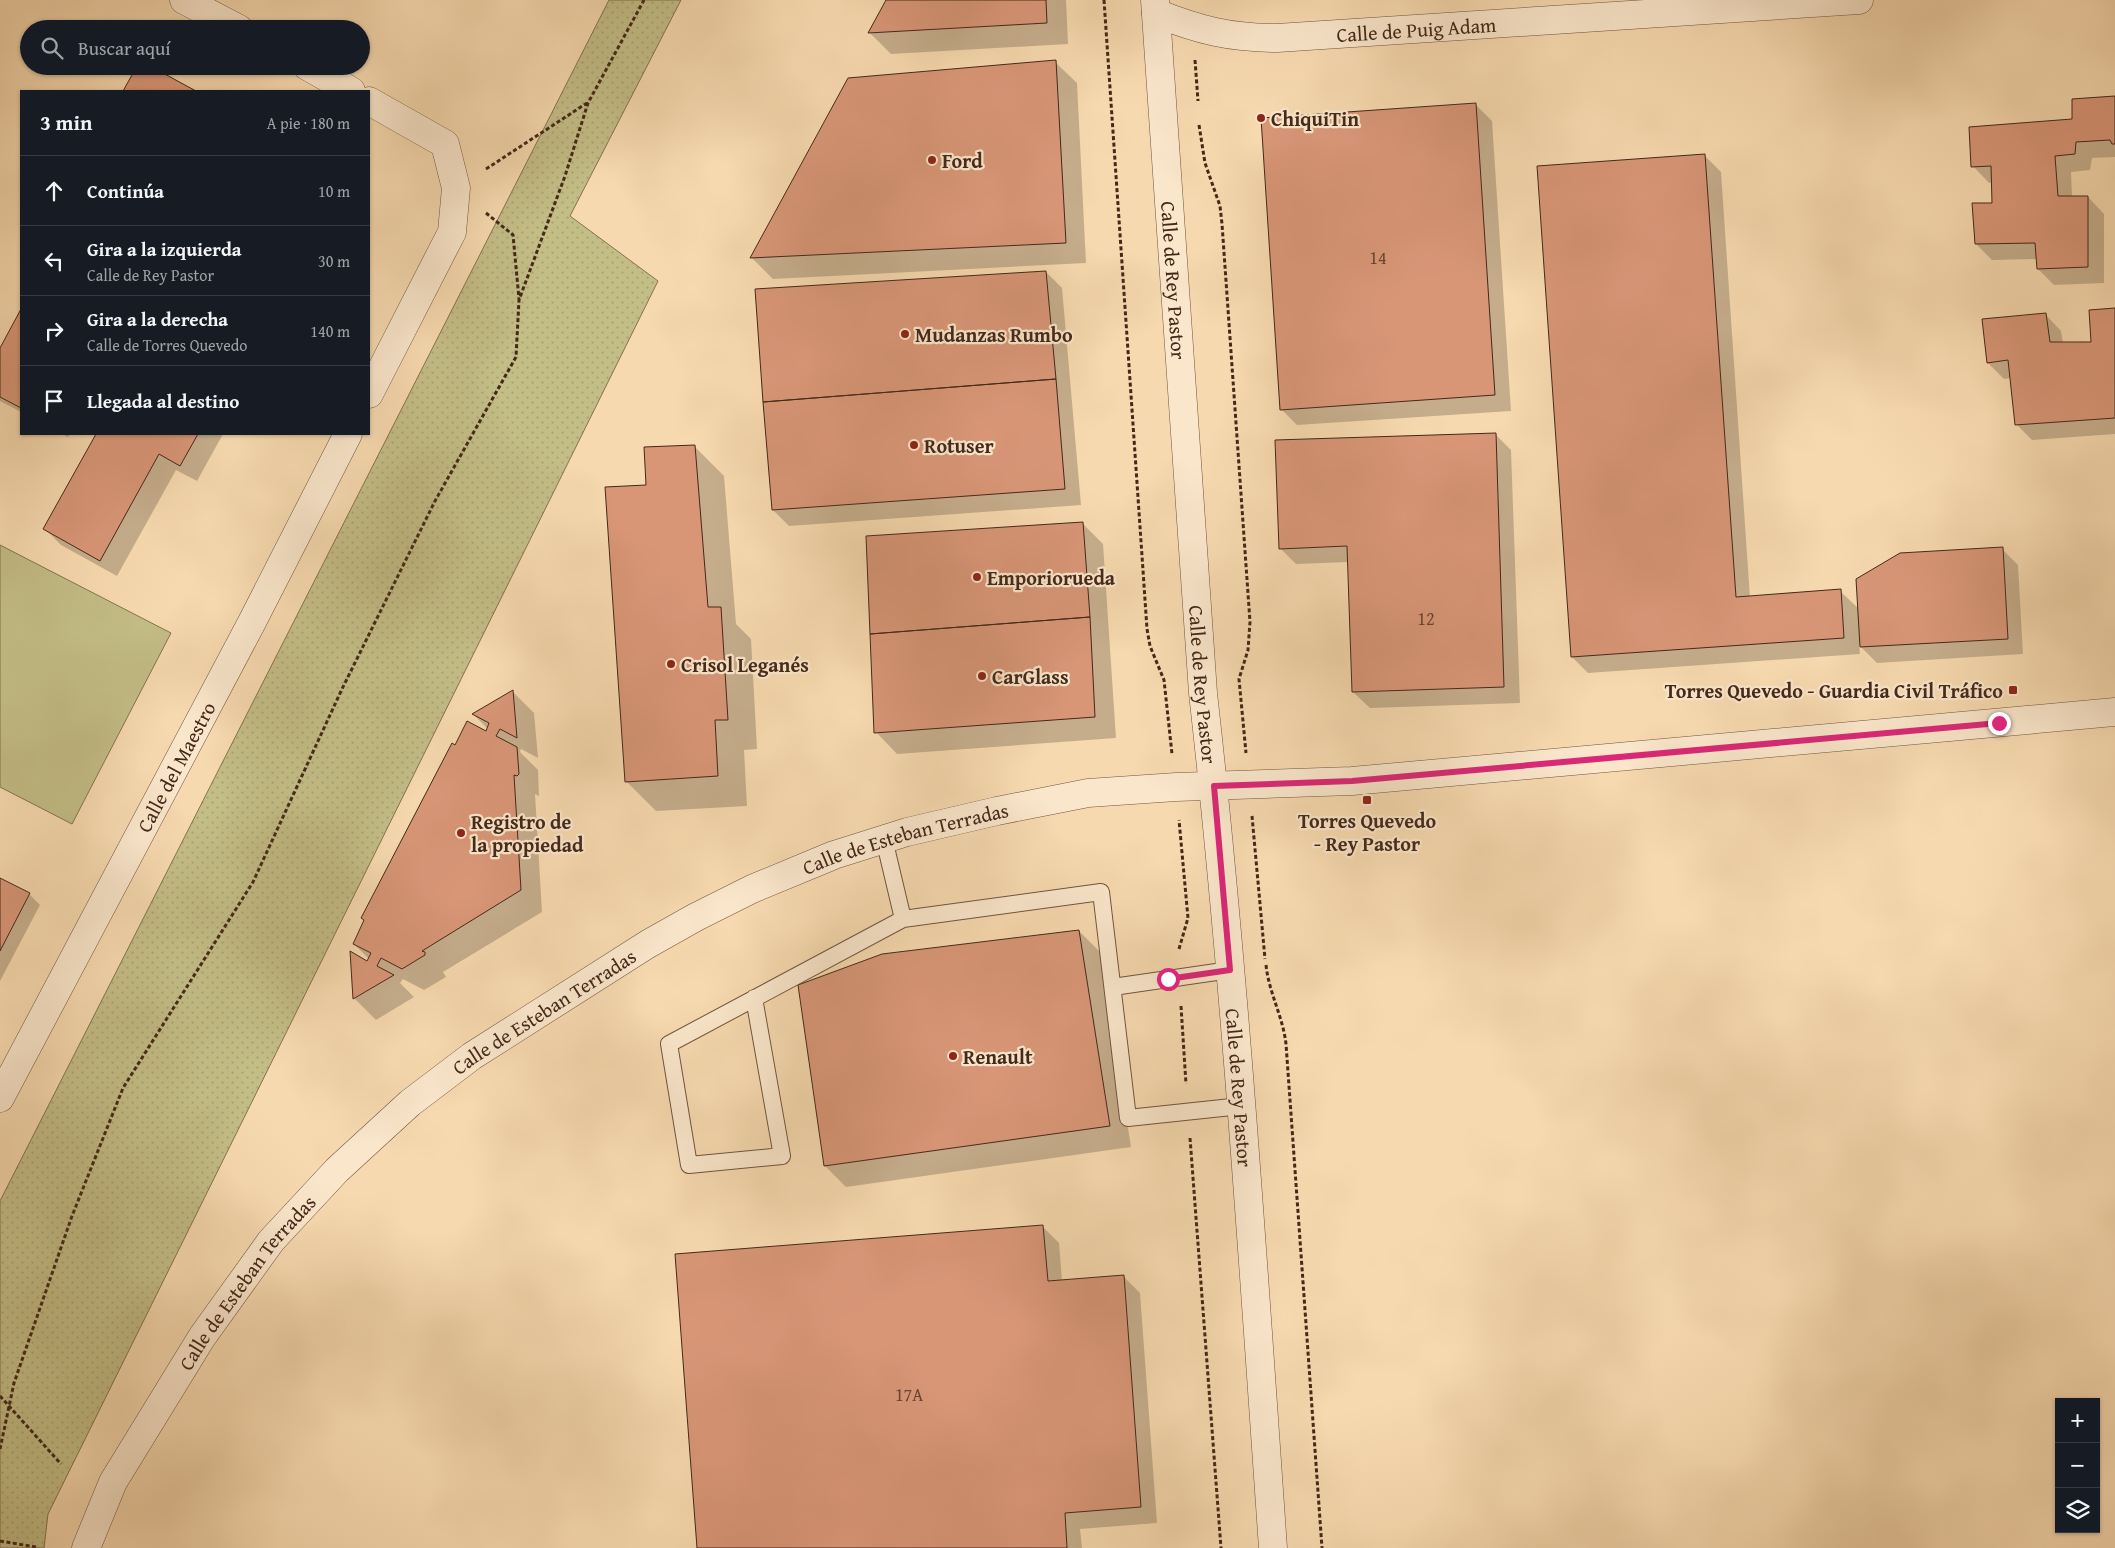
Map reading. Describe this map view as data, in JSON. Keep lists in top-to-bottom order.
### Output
{
  "streets": {
    "street": [
      "Calle de Puig Adam",
      "Calle de Rey Pastor",
      "Calle del Maestro",
      "Calle de Esteban Terradas"
    ]
  },
  "crossings": [
    ["Calle de Puig Adam", "Calle de Rey Pastor"],
    ["Calle de Rey Pastor", "Calle de Esteban Terradas"]
  ],
  "places": {
    "other": [
      "ChiquiTin",
      "Ford",
      "Mudanzas Rumbo",
      "Rotuser",
      "Emporiorueda",
      "Crisol Leganés",
      "CarGlass",
      "Registro de la propiedad",
      "Renault"
    ],
    "transit": ["Torres Quevedo - Guardia Civil Tráfico", "Torres Quevedo - Rey Pastor"]
  },
  "house_numbers": ["14", "12", "17A"],
  "page": {
    "search": "Buscar aquí",
    "heading": ["3 min", "A pie · 180 m"],
    "list": [
      ["Continúa", "10 m"],
      ["Gira a la izquierda", "Calle de Rey Pastor", "30 m"],
      ["Gira a la derecha", "Calle de Torres Quevedo", "140 m"],
      "Llegada al destino"
    ],
    "map_buttons": ["+", "−"]
  }
}
